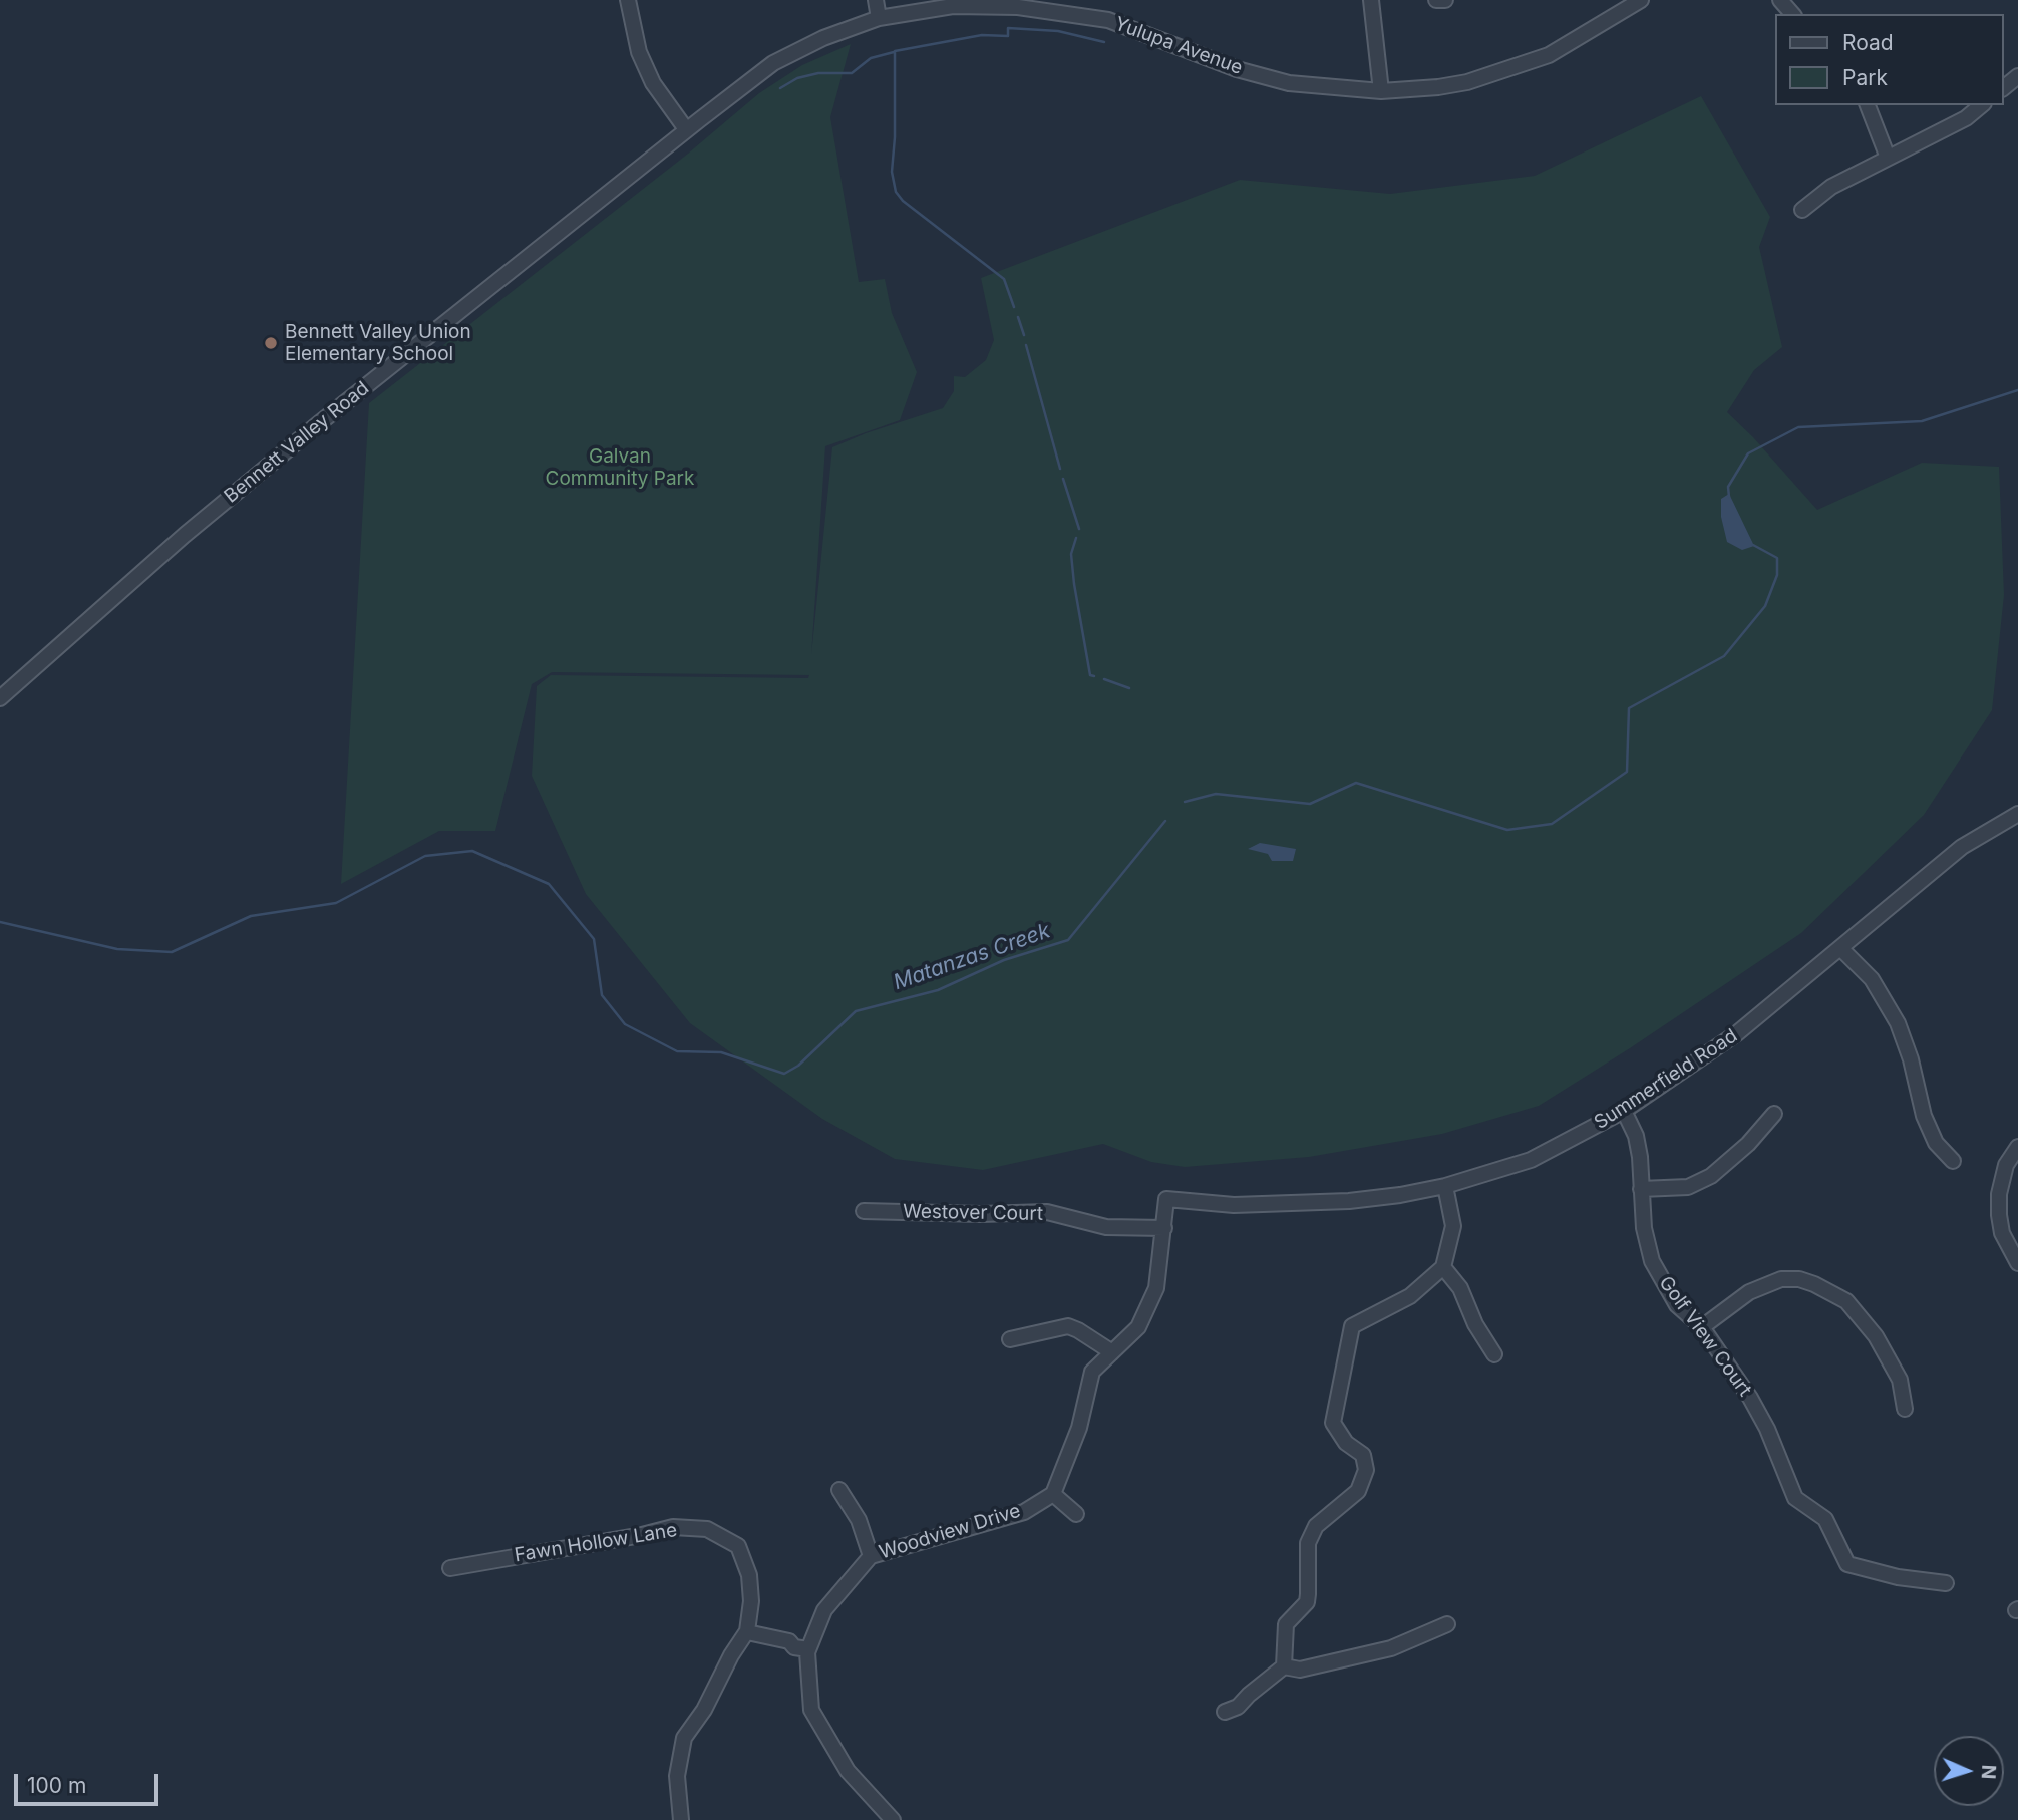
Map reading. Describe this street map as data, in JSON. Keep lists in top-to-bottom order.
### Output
{
  "streets": {
    "street": [
      "Yulupa Avenue",
      "Bennett Valley Road",
      "Summerfield Road",
      "Westover Court",
      "Golf View Court",
      "Woodview Drive",
      "Fawn Hollow Lane"
    ]
  },
  "crossings": [
    ["Yulupa Avenue", "Bennett Valley Road"],
    ["Summerfield Road", "Westover Court"],
    ["Summerfield Road", "Golf View Court"]
  ],
  "water": ["Matanzas Creek"],
  "parks": ["Galvan Community Park"],
  "places": ["Bennett Valley Union Elementary School"],
  "legend": ["Road", "Park"],
  "scale_bar": "100 m",
  "north": "right"
}
